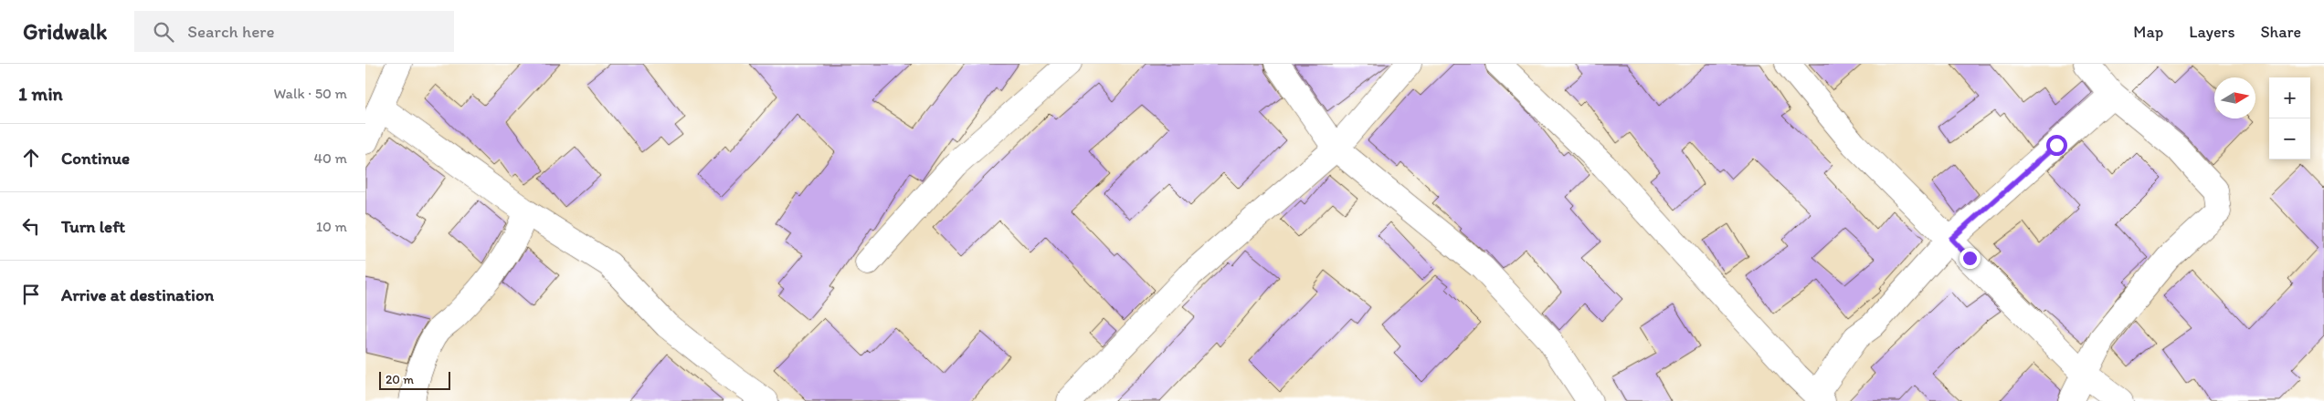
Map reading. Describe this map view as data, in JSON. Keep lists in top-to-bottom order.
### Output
{
  "scale_bar": "20 m",
  "north": "right",
  "page": {
    "header": "Gridwalk",
    "search": "Search here",
    "nav": ["Map", "Layers", "Share"],
    "heading": ["1 min", "Walk · 50 m"],
    "map_buttons": ["+", "−"],
    "list": [
      ["Continue", "40 m"],
      ["Turn left", "10 m"],
      "Arrive at destination"
    ],
    "scale": "20 m"
  }
}
